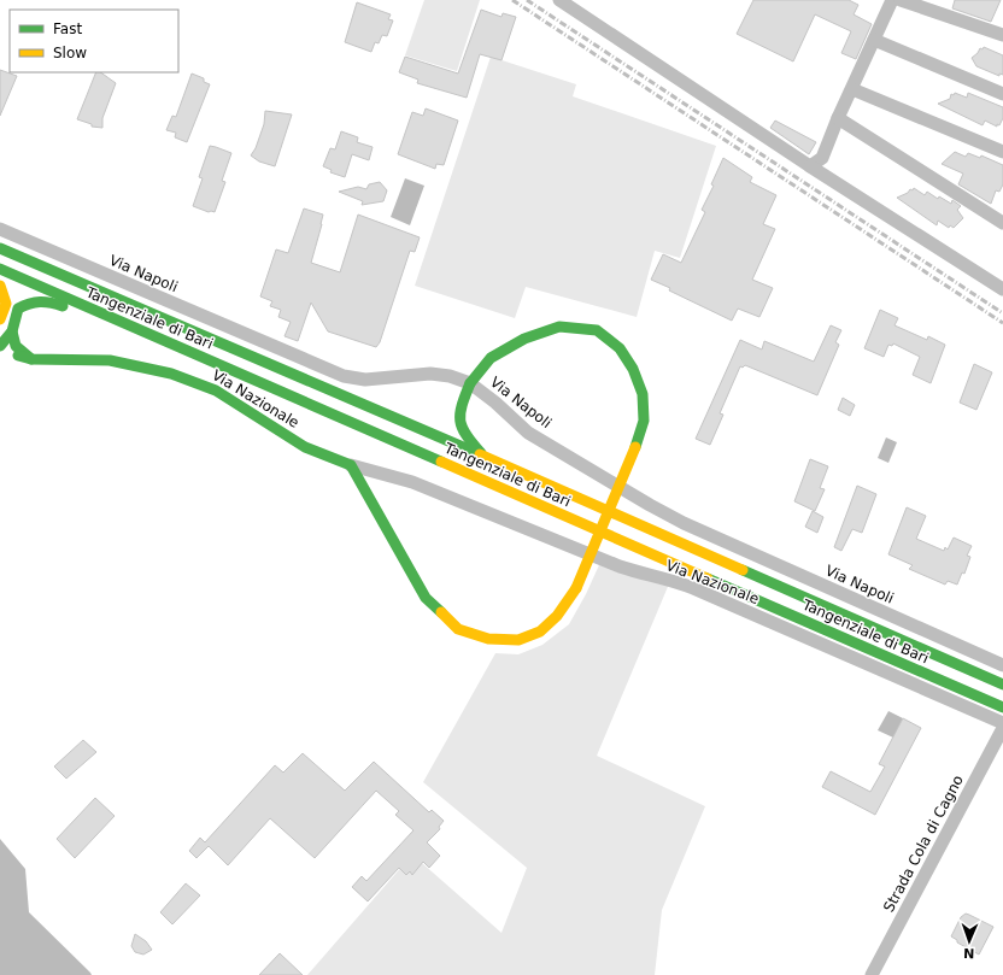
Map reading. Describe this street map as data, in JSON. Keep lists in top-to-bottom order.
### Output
{
  "streets": {
    "main road": ["Tangenziale di Bari", "Via Nazionale"],
    "street": ["Via Napoli", "Strada Cola di Cagno"]
  },
  "legend": ["Fast", "Slow"],
  "north": "bottom"
}
